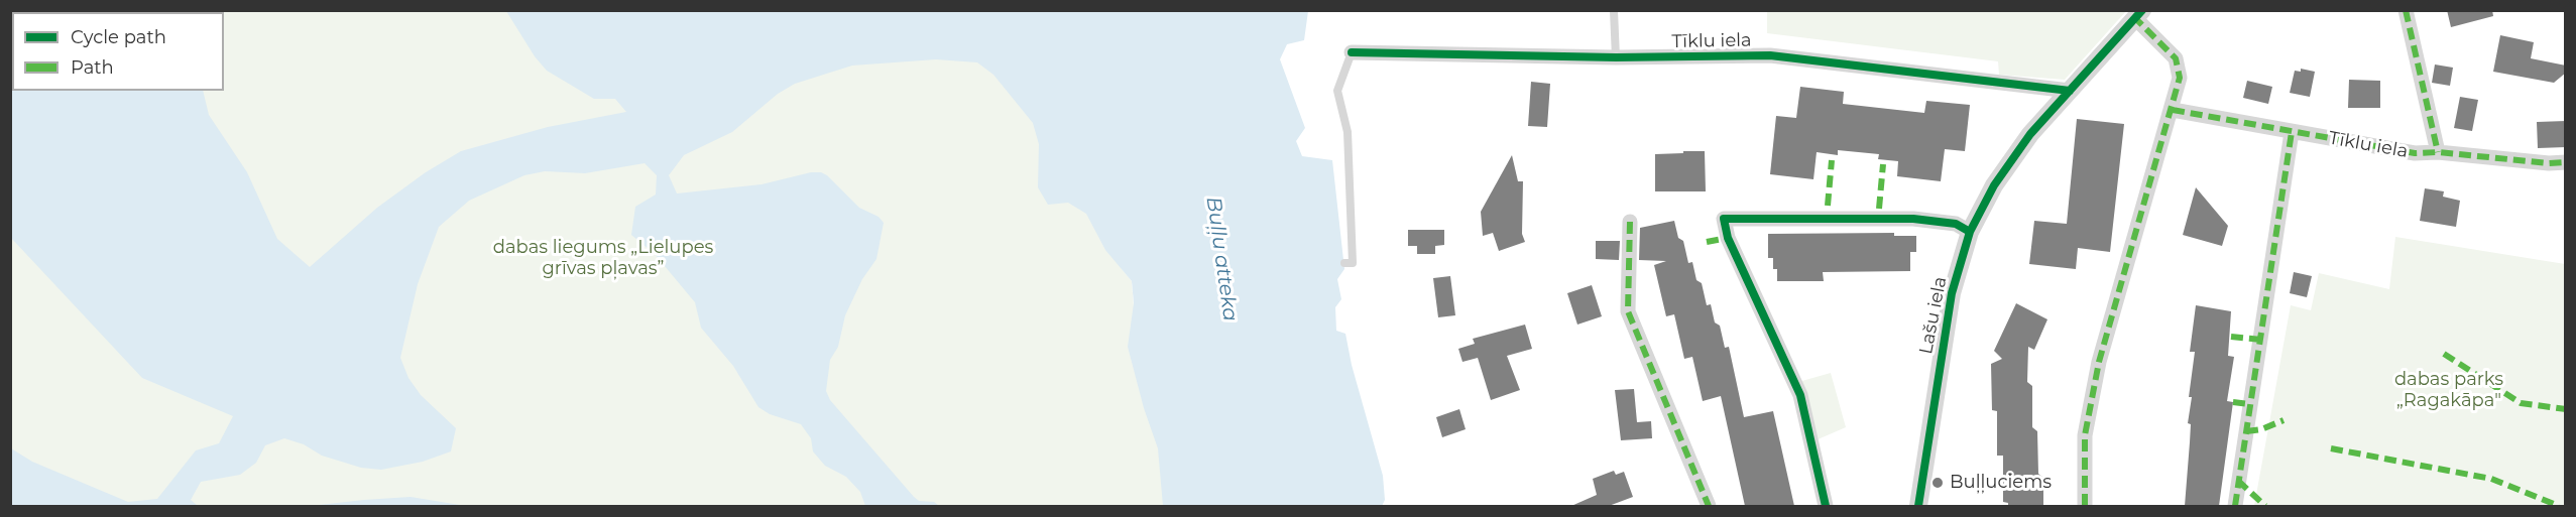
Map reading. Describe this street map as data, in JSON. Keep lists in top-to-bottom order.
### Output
{
  "streets": {
    "street": ["Tīklu iela", "Lašu iela"]
  },
  "crossings": [
    ["Tīklu iela", "Lašu iela"]
  ],
  "water": ["Buļļu atteka"],
  "parks": ["dabas liegums „Lielupes grīvas pļavas”", "dabas parks „Ragakāpa\""],
  "places": ["Buļļuciems"],
  "legend": ["Cycle path", "Path"]
}
